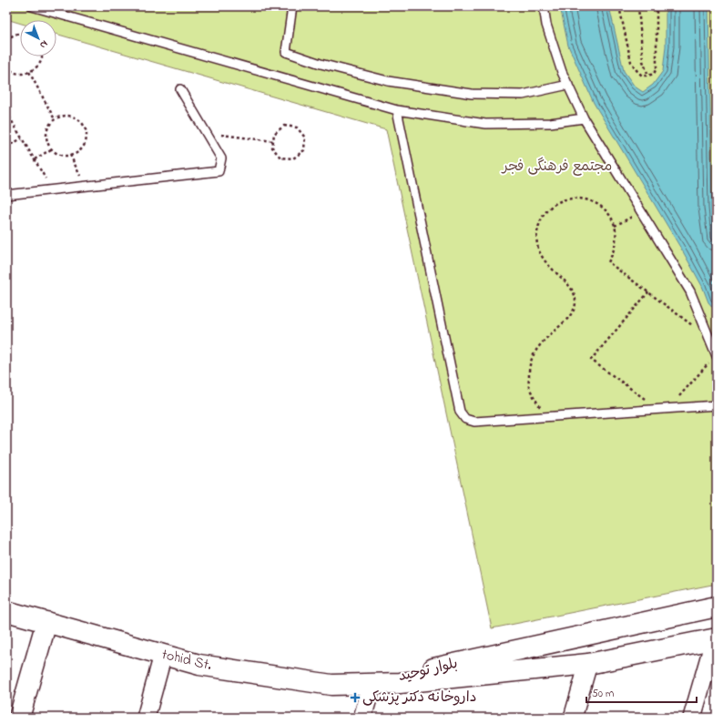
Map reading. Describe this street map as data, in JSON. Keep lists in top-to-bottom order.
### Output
{
  "streets": {
    "main road": ["tohid St.", "بلوار توحید"]
  },
  "crossings": [
    ["tohid St.", "بلوار توحید"]
  ],
  "parks": ["مجتمع فرهنگی فجر"],
  "places": {
    "health": ["داروخانه دکتر پزشکی"]
  },
  "scale_bar": "50 m",
  "north": "bottom right"
}
